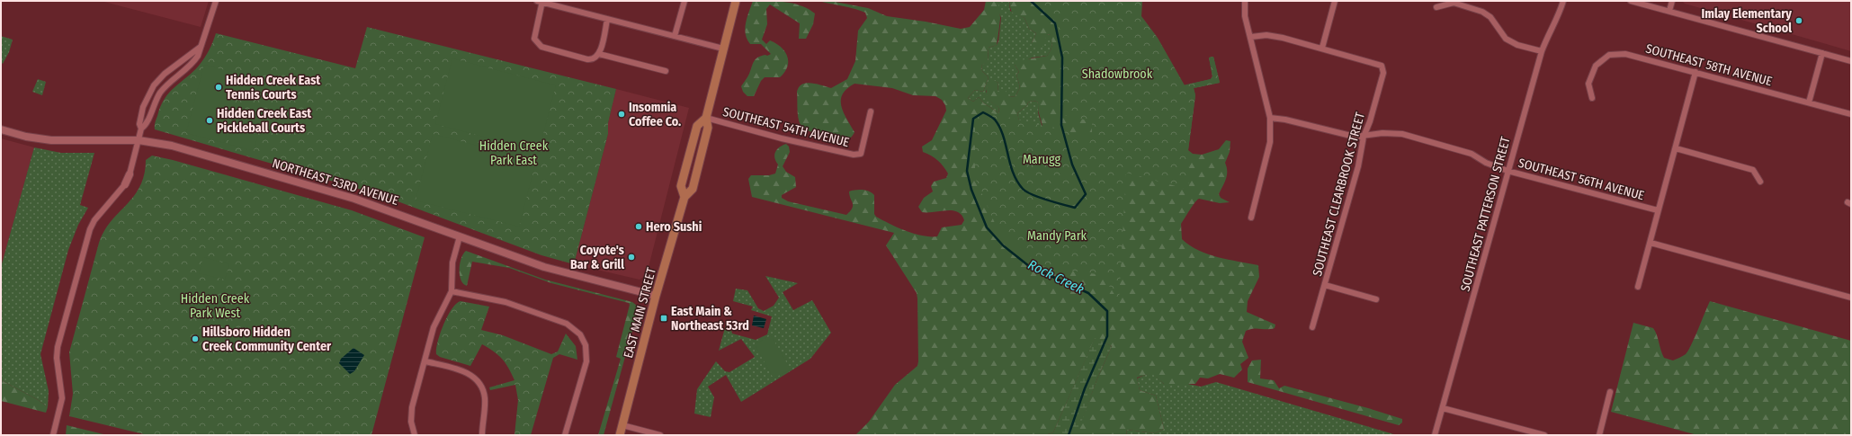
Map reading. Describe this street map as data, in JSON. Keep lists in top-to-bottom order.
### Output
{
  "streets": {
    "main road": ["EAST MAIN STREET"],
    "street": [
      "SOUTHEAST 58TH AVENUE",
      "SOUTHEAST 54TH AVENUE",
      "SOUTHEAST 56TH AVENUE",
      "NORTHEAST 53RD AVENUE",
      "SOUTHEAST CLEARBROOK STREET",
      "SOUTHEAST PATTERSON STREET"
    ]
  },
  "crossings": [
    ["SOUTHEAST 54TH AVENUE", "EAST MAIN STREET"],
    ["SOUTHEAST 56TH AVENUE", "SOUTHEAST CLEARBROOK STREET"],
    ["SOUTHEAST 56TH AVENUE", "SOUTHEAST PATTERSON STREET"],
    ["NORTHEAST 53RD AVENUE", "EAST MAIN STREET"]
  ],
  "water": ["Rock Creek"],
  "parks": [
    "Shadowbrook",
    "Hidden Creek Park East",
    "Marugg",
    "Mandy Park",
    "Hidden Creek Park West"
  ],
  "places": {
    "other": [
      "Imlay Elementary School",
      "Hidden Creek East Tennis Courts",
      "Insomnia Coffee Co.",
      "Hidden Creek East Pickleball Courts",
      "Hero Sushi",
      "Coyote's Bar & Grill",
      "Hillsboro Hidden Creek Community Center"
    ],
    "transit": ["East Main & Northeast 53rd"]
  }
}
